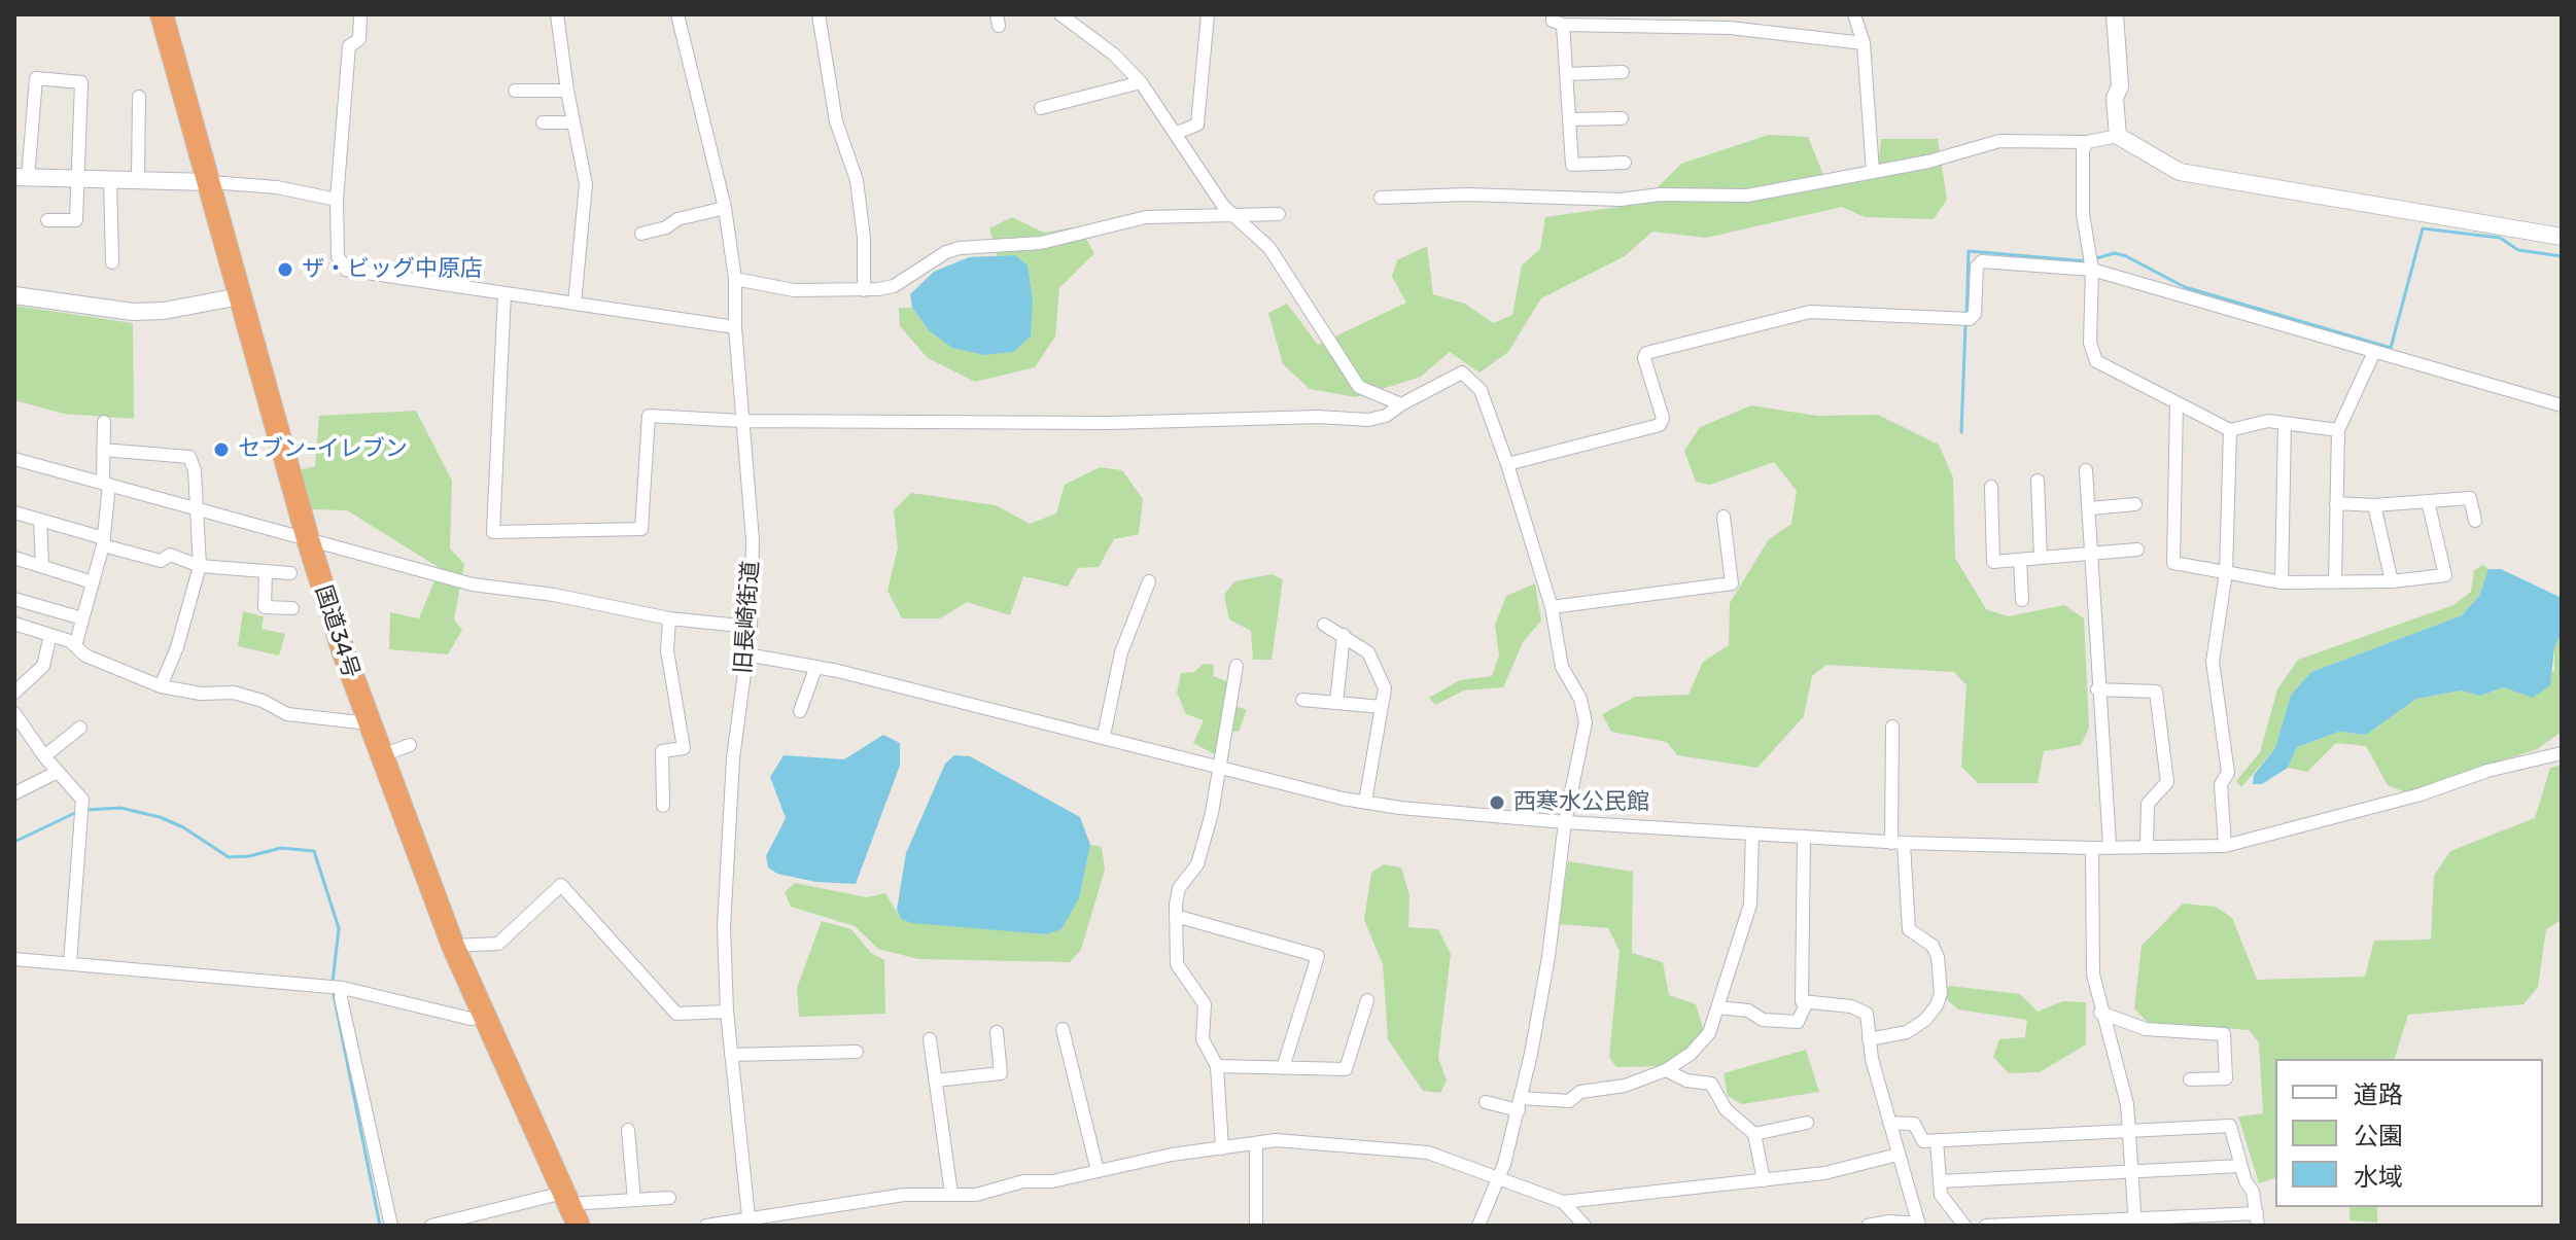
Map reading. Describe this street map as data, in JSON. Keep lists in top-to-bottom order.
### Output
{
  "streets": {
    "highway": ["国道34号"],
    "street": ["旧長崎街道"]
  },
  "places": ["ザ・ビッグ中原店", "セブン-イレブン", "西寒水公民館"],
  "legend": ["道路", "公園", "水域"]
}
